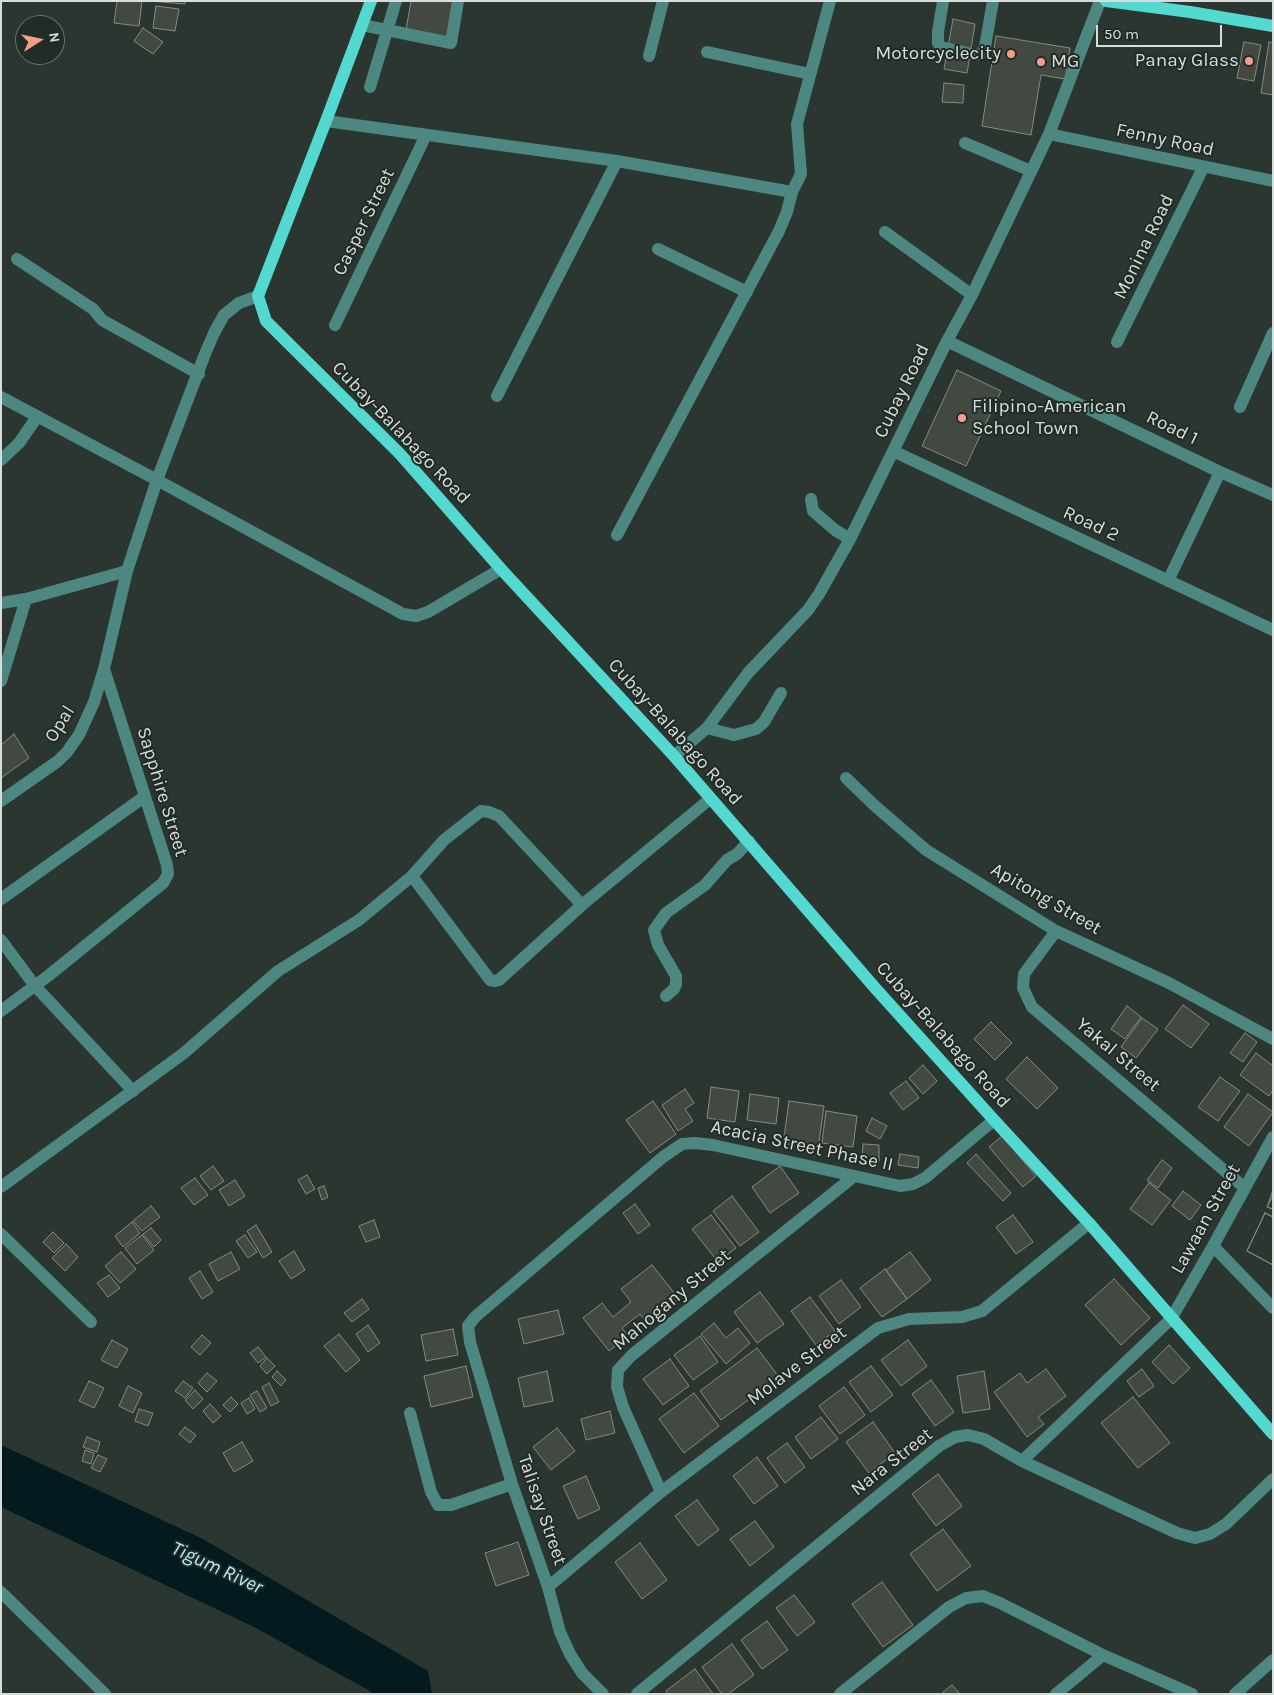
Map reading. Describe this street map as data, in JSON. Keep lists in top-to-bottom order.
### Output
{
  "streets": {
    "main road": ["Cubay-Balabago Road"],
    "street": [
      "Fenny Road",
      "Casper Street",
      "Monina Road",
      "Cubay Road",
      "Road 1",
      "Road 2",
      "Opal",
      "Sapphire Street",
      "Apitong Street",
      "Yakal Street",
      "Acacia Street Phase II",
      "Lawaan Street",
      "Mahogany Street",
      "Molave Street",
      "Nara Street",
      "Talisay Street"
    ]
  },
  "crossings": [
    ["Fenny Road", "Monina Road"],
    ["Fenny Road", "Cubay Road"],
    ["Cubay Road", "Road 1"],
    ["Cubay Road", "Cubay-Balabago Road"],
    ["Cubay Road", "Road 2"],
    ["Cubay-Balabago Road", "Opal"],
    ["Cubay-Balabago Road", "Acacia Street Phase II"],
    ["Cubay-Balabago Road", "Lawaan Street"],
    ["Cubay-Balabago Road", "Molave Street"],
    ["Opal", "Sapphire Street"],
    ["Apitong Street", "Yakal Street"],
    ["Yakal Street", "Lawaan Street"],
    ["Acacia Street Phase II", "Mahogany Street"],
    ["Acacia Street Phase II", "Talisay Street"],
    ["Mahogany Street", "Molave Street"],
    ["Molave Street", "Talisay Street"]
  ],
  "water": ["Tigum River"],
  "places": [
    "Motorcyclecity",
    "Panay Glass",
    "MG",
    "Filipino-American School Town"
  ],
  "scale_bar": "50 m",
  "north": "right"
}
